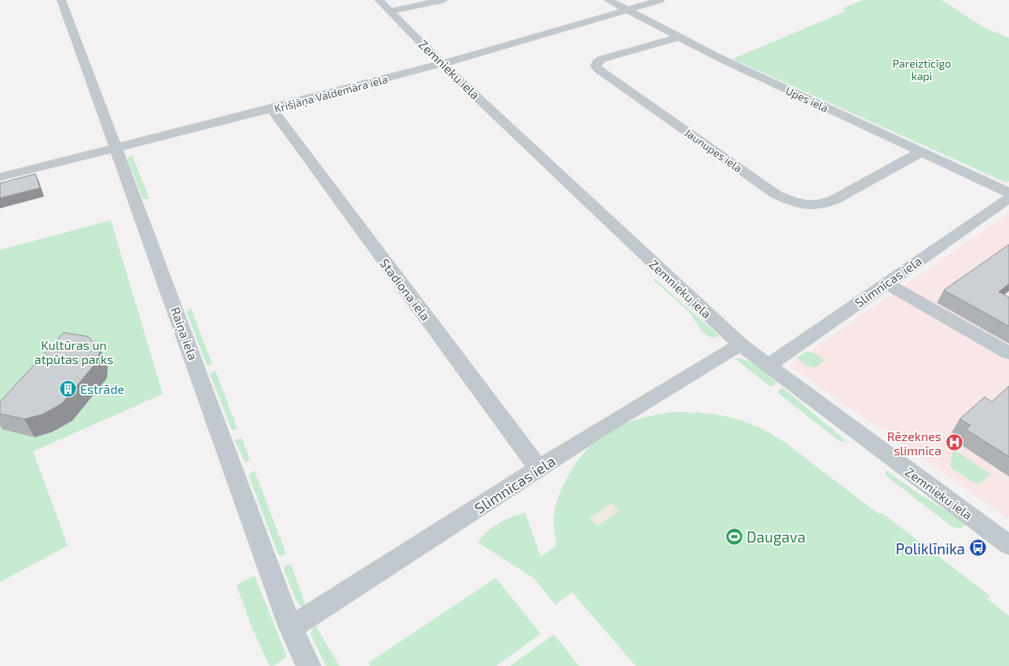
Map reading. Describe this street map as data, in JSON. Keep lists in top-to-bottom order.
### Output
{
  "streets": {
    "street": [
      "Zemnieku iela",
      "Krišjāņa Valdemāra iela",
      "Upes iela",
      "Jaunupes iela",
      "Slimnīcas iela",
      "Stadiona iela",
      "Raiņa iela"
    ]
  },
  "crossings": [
    ["Zemnieku iela", "Krišjāņa Valdemāra iela"],
    ["Zemnieku iela", "Slimnīcas iela"],
    ["Krišjāņa Valdemāra iela", "Upes iela"],
    ["Krišjāņa Valdemāra iela", "Stadiona iela"],
    ["Krišjāņa Valdemāra iela", "Raiņa iela"],
    ["Upes iela", "Jaunupes iela"],
    ["Slimnīcas iela", "Stadiona iela"],
    ["Slimnīcas iela", "Raiņa iela"]
  ],
  "parks": ["Pareizticīgo kapi", "Kultūras un atpūtas parks"],
  "places": {
    "building": ["Estrāde"],
    "hospital": ["Rēzeknes slimnīca"],
    "sports": ["Daugava"],
    "bus stop": ["Poliklīnika"]
  }
}
